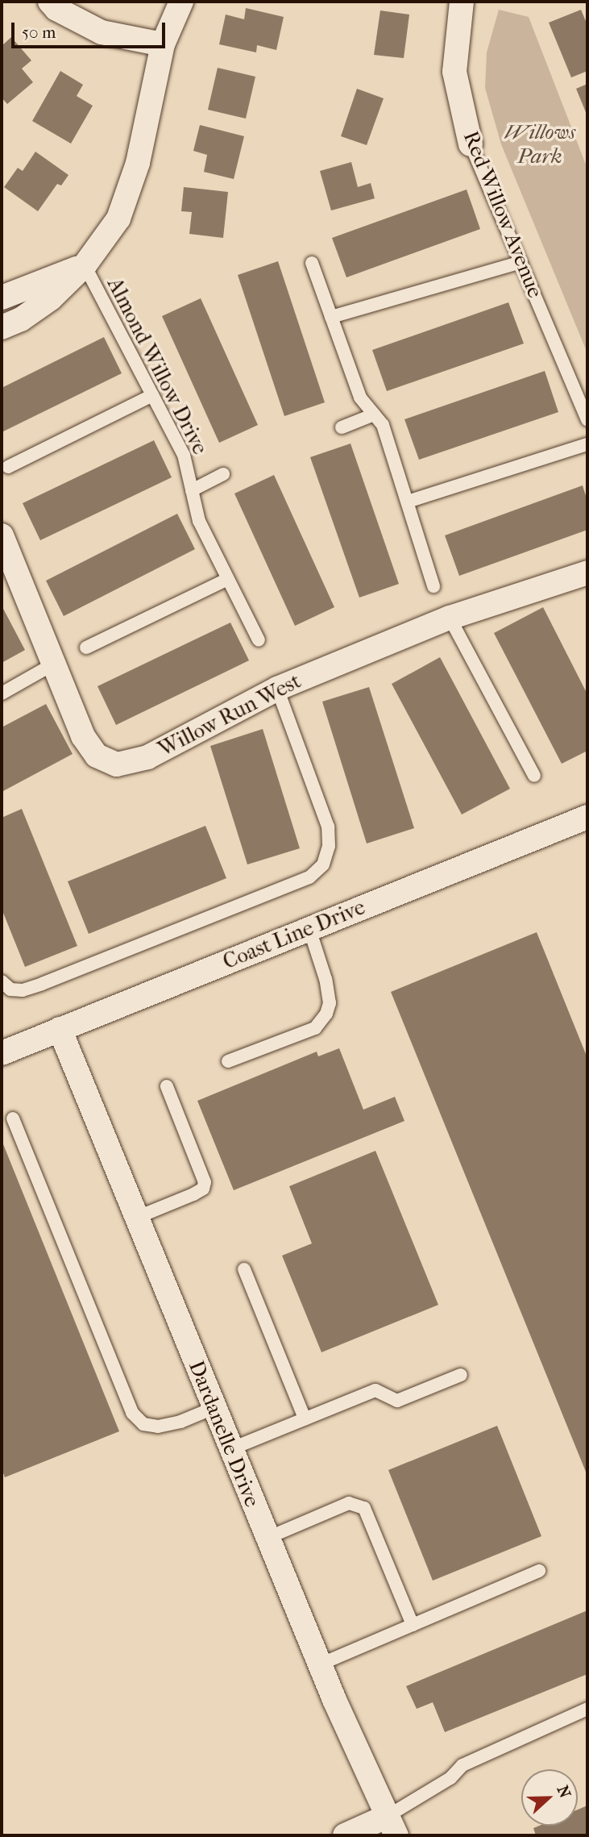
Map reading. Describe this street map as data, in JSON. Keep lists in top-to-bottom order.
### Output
{
  "streets": {
    "street": [
      "Red Willow Avenue",
      "Willow Run West",
      "Coast Line Drive",
      "Dardanelle Drive"
    ],
    "lane": ["Almond Willow Drive"]
  },
  "crossings": [
    ["Coast Line Drive", "Dardanelle Drive"]
  ],
  "parks": ["Willows Park"],
  "scale_bar": "50 m",
  "north": "right"
}
